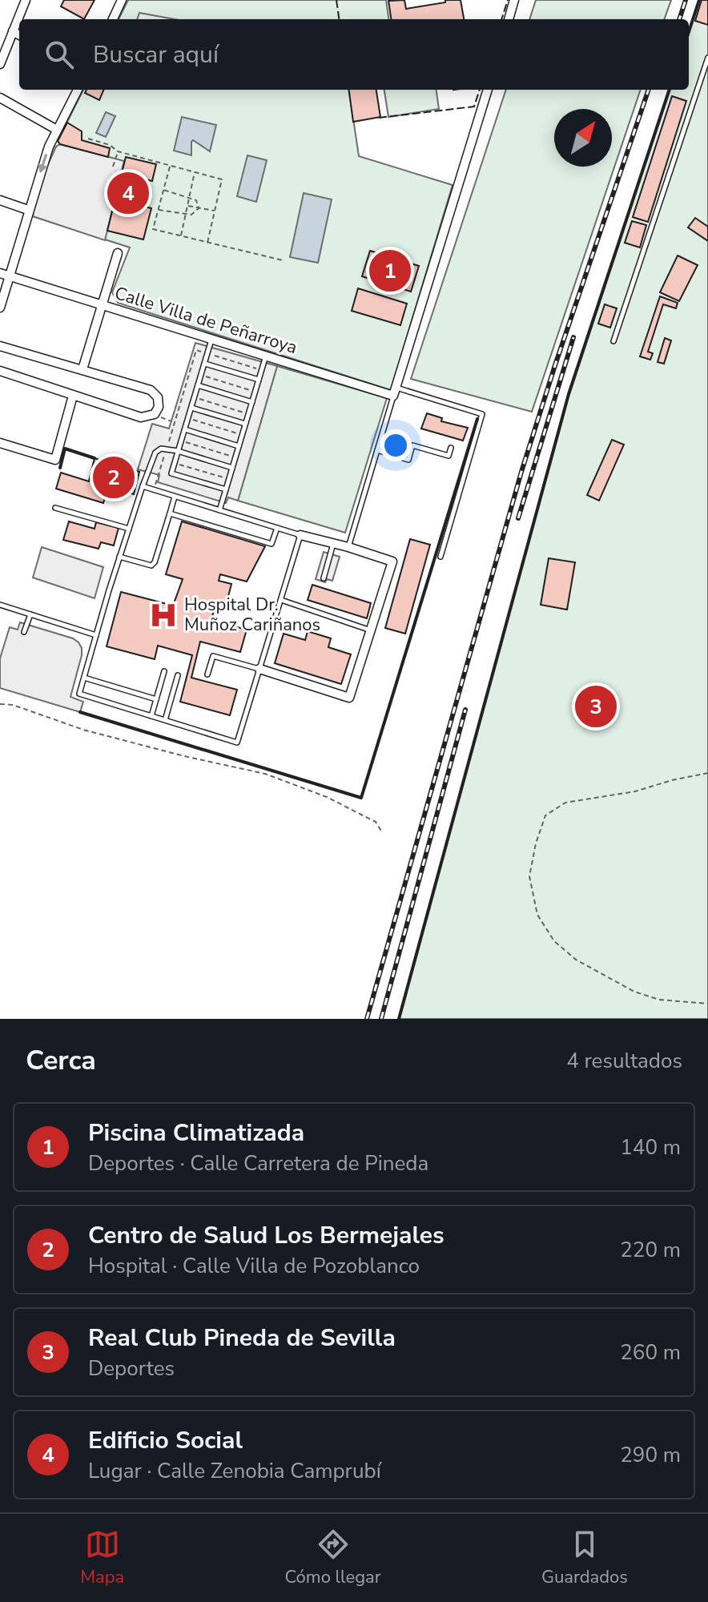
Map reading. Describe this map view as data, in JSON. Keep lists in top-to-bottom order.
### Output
{
  "streets": {
    "street": ["Calle Villa de Peñarroya"]
  },
  "places": {
    "hospital": ["Hospital Dr. Muñoz Cariñanos"]
  },
  "north": "top right",
  "page": {
    "search": "Buscar aquí",
    "pins": [
      "4",
      "1",
      "2",
      "3"
    ],
    "heading": ["Cerca", "4 resultados"],
    "list": [
      {
        "mark": "1",
        "name": "Piscina Climatizada",
        "note": "Deportes · Calle Carretera de Pineda",
        "value": "140 m"
      },
      {
        "mark": "2",
        "name": "Centro de Salud Los Bermejales",
        "note": "Hospital · Calle Villa de Pozoblanco",
        "value": "220 m"
      },
      {
        "mark": "3",
        "name": "Real Club Pineda de Sevilla",
        "note": "Deportes",
        "value": "260 m"
      },
      {
        "mark": "4",
        "name": "Edificio Social",
        "note": "Lugar · Calle Zenobia Camprubí",
        "value": "290 m"
      }
    ],
    "nav": ["Mapa", "Cómo llegar", "Guardados"]
  }
}
